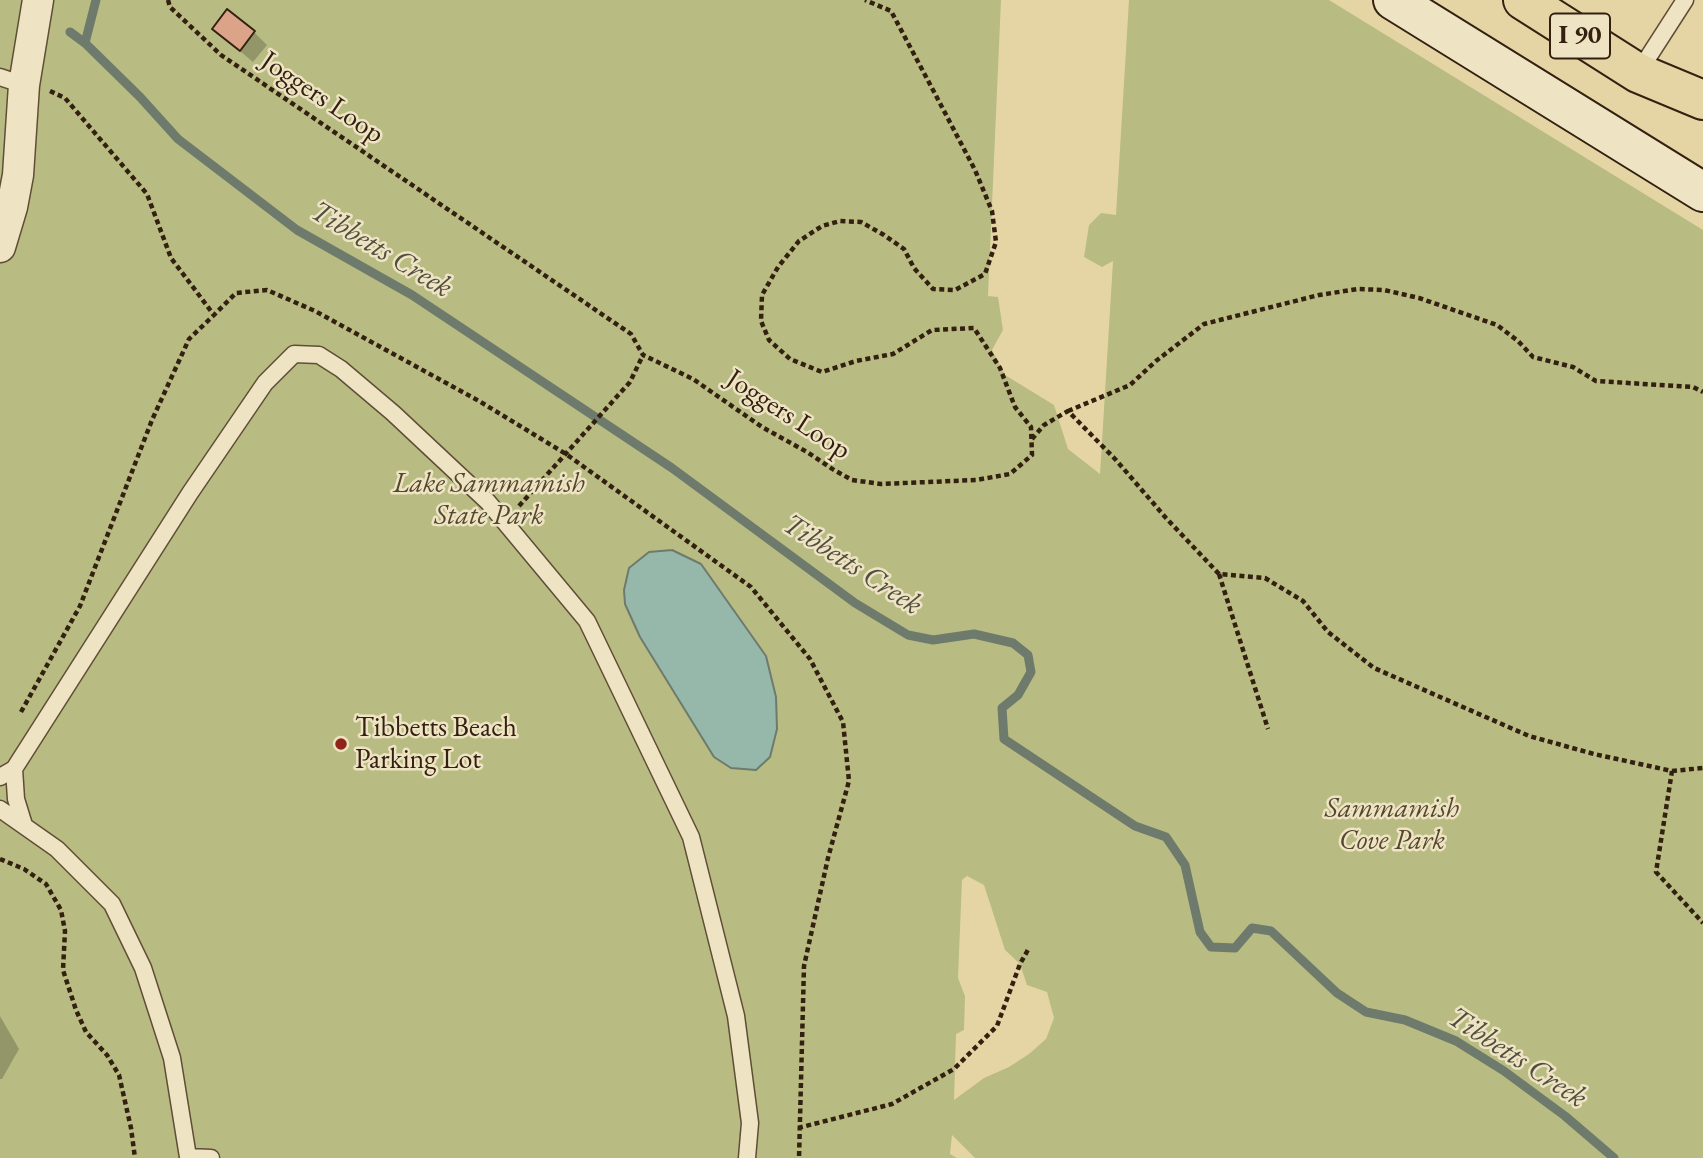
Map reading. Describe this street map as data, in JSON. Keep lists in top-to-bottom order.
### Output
{
  "streets": {
    "highway": ["I 90"],
    "path": ["Joggers Loop"]
  },
  "water": ["Tibbetts Creek"],
  "parks": ["Lake Sammamish State Park", "Sammamish Cove Park"],
  "places": ["Tibbetts Beach Parking Lot"]
}
